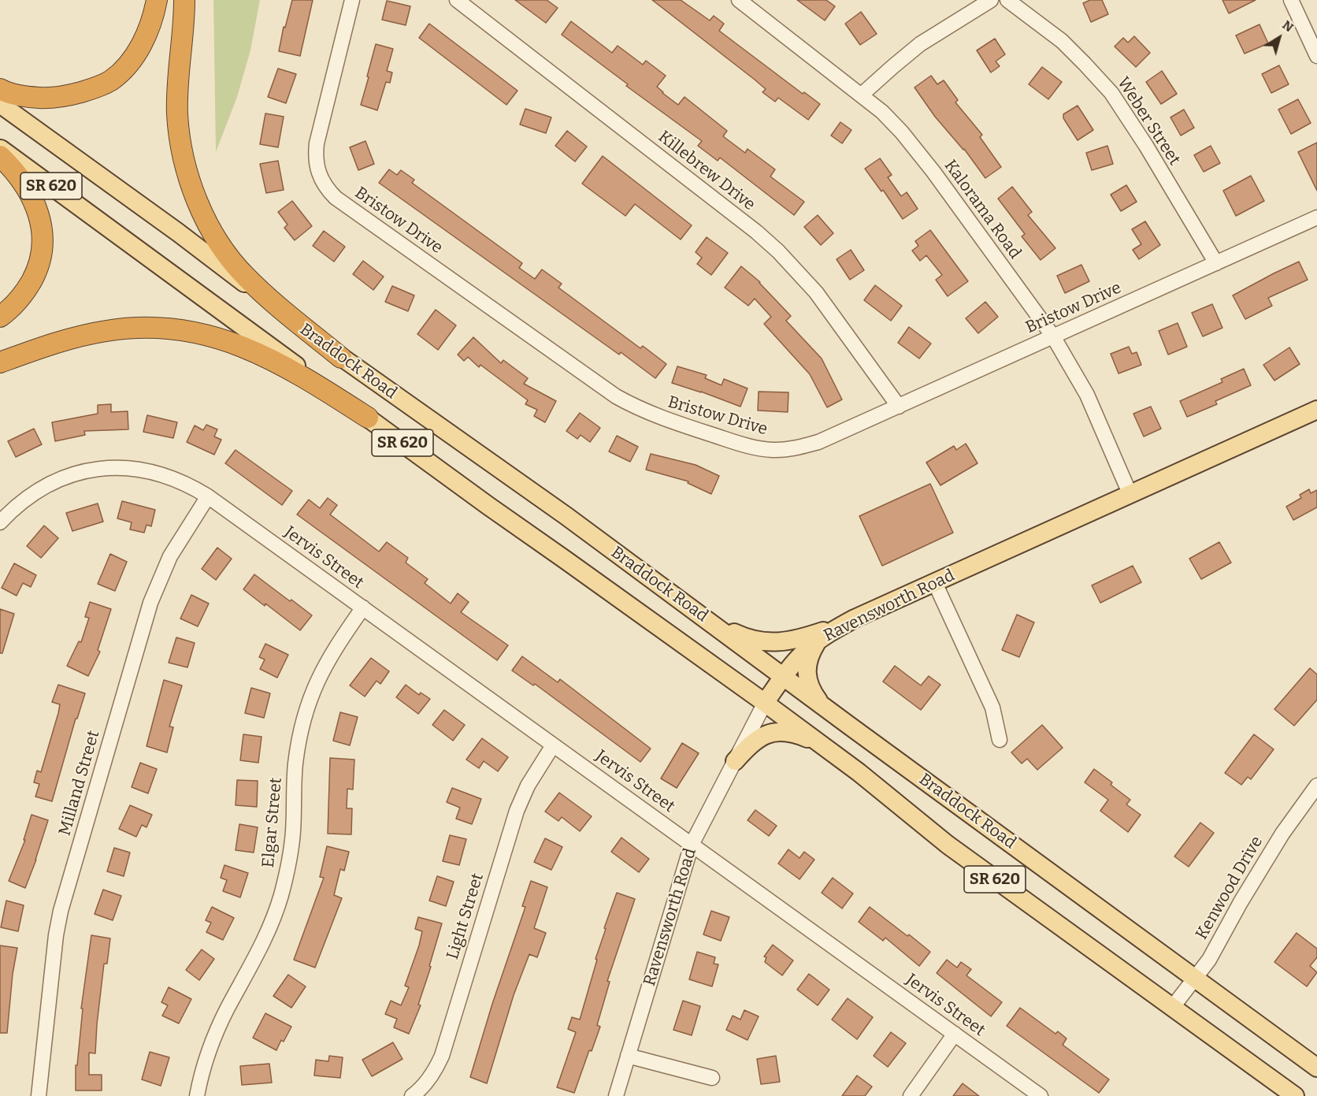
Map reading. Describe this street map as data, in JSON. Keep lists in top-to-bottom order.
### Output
{
  "streets": {
    "main road": ["SR 620", "Braddock Road", "Ravensworth Road"],
    "street": [
      "Weber Street",
      "Killebrew Drive",
      "Kalorama Road",
      "Bristow Drive",
      "Jervis Street",
      "Milland Street",
      "Elgar Street",
      "Kenwood Drive",
      "Light Street"
    ]
  },
  "crossings": [
    ["Weber Street", "Bristow Drive"],
    ["Killebrew Drive", "Bristow Drive"],
    ["Kalorama Road", "Bristow Drive"],
    ["Kalorama Road", "Ravensworth Road"],
    ["Braddock Road", "Ravensworth Road"],
    ["Braddock Road", "Kenwood Drive"],
    ["Jervis Street", "Ravensworth Road"],
    ["Jervis Street", "Milland Street"],
    ["Jervis Street", "Elgar Street"],
    ["Jervis Street", "Light Street"]
  ],
  "north": "top right"
}
